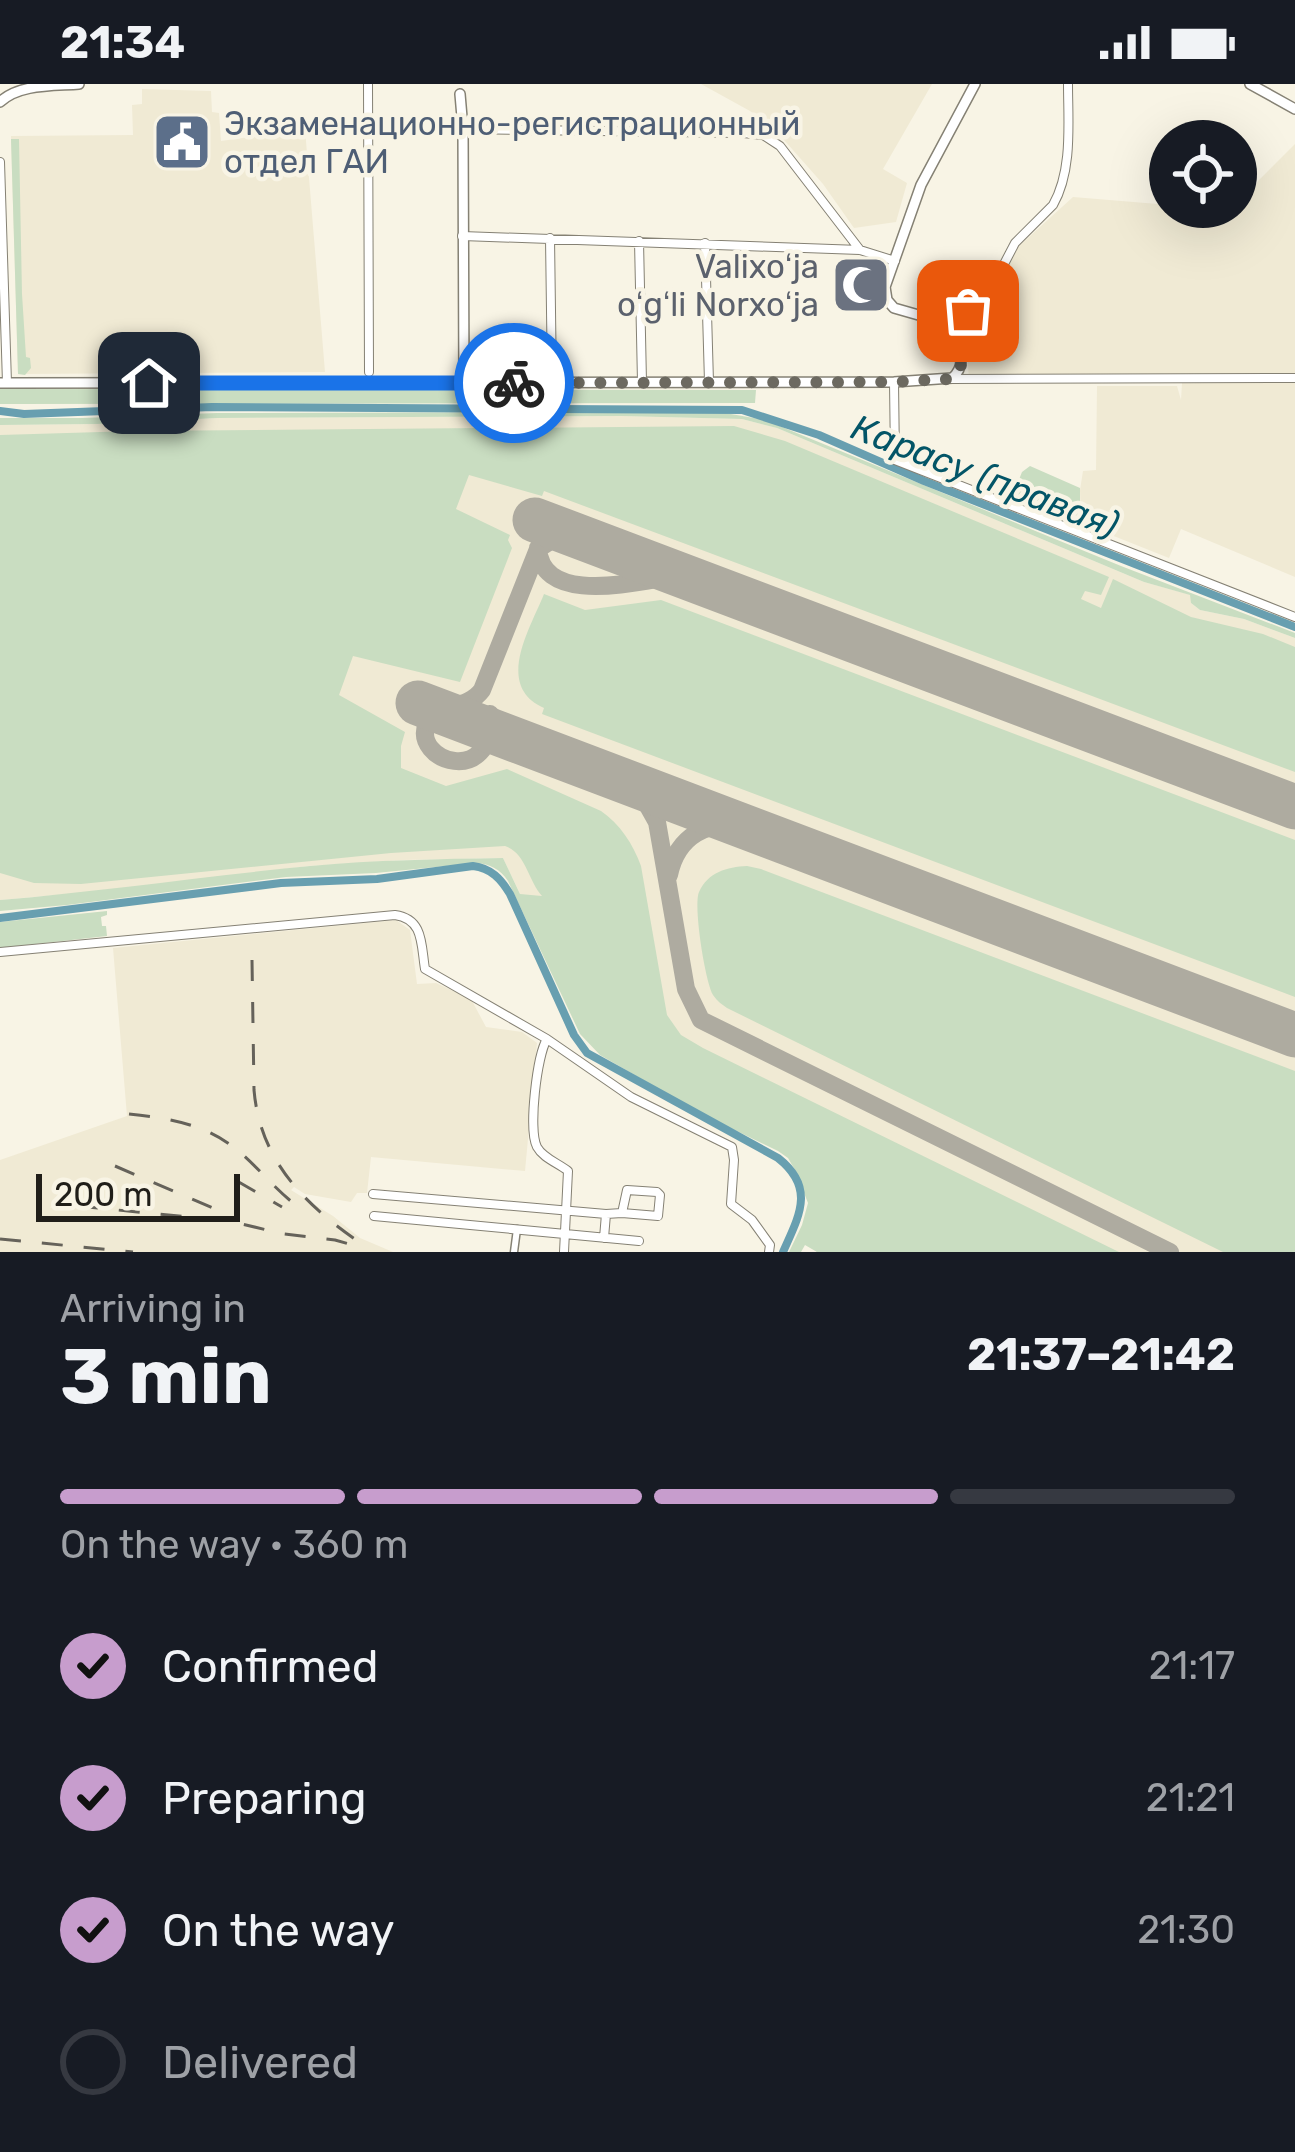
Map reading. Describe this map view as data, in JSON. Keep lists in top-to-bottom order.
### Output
{
  "water": ["Карасу (правая)"],
  "places": {
    "public building": ["Экзаменационно-регистрационный отдел ГАИ"],
    "mosque": ["Valixoʻja oʻgʻli Norxoʻja"]
  },
  "scale_bar": "200 m",
  "page": {
    "status": "21:34",
    "scale": "200 m",
    "heading": ["3 min", "Arriving in", "21:37–21:42"],
    "bar": "On the way · 360 m",
    "list": [
      ["Confirmed", "21:17"],
      ["Preparing", "21:21"],
      ["On the way", "21:30"],
      "Delivered"
    ]
  }
}
